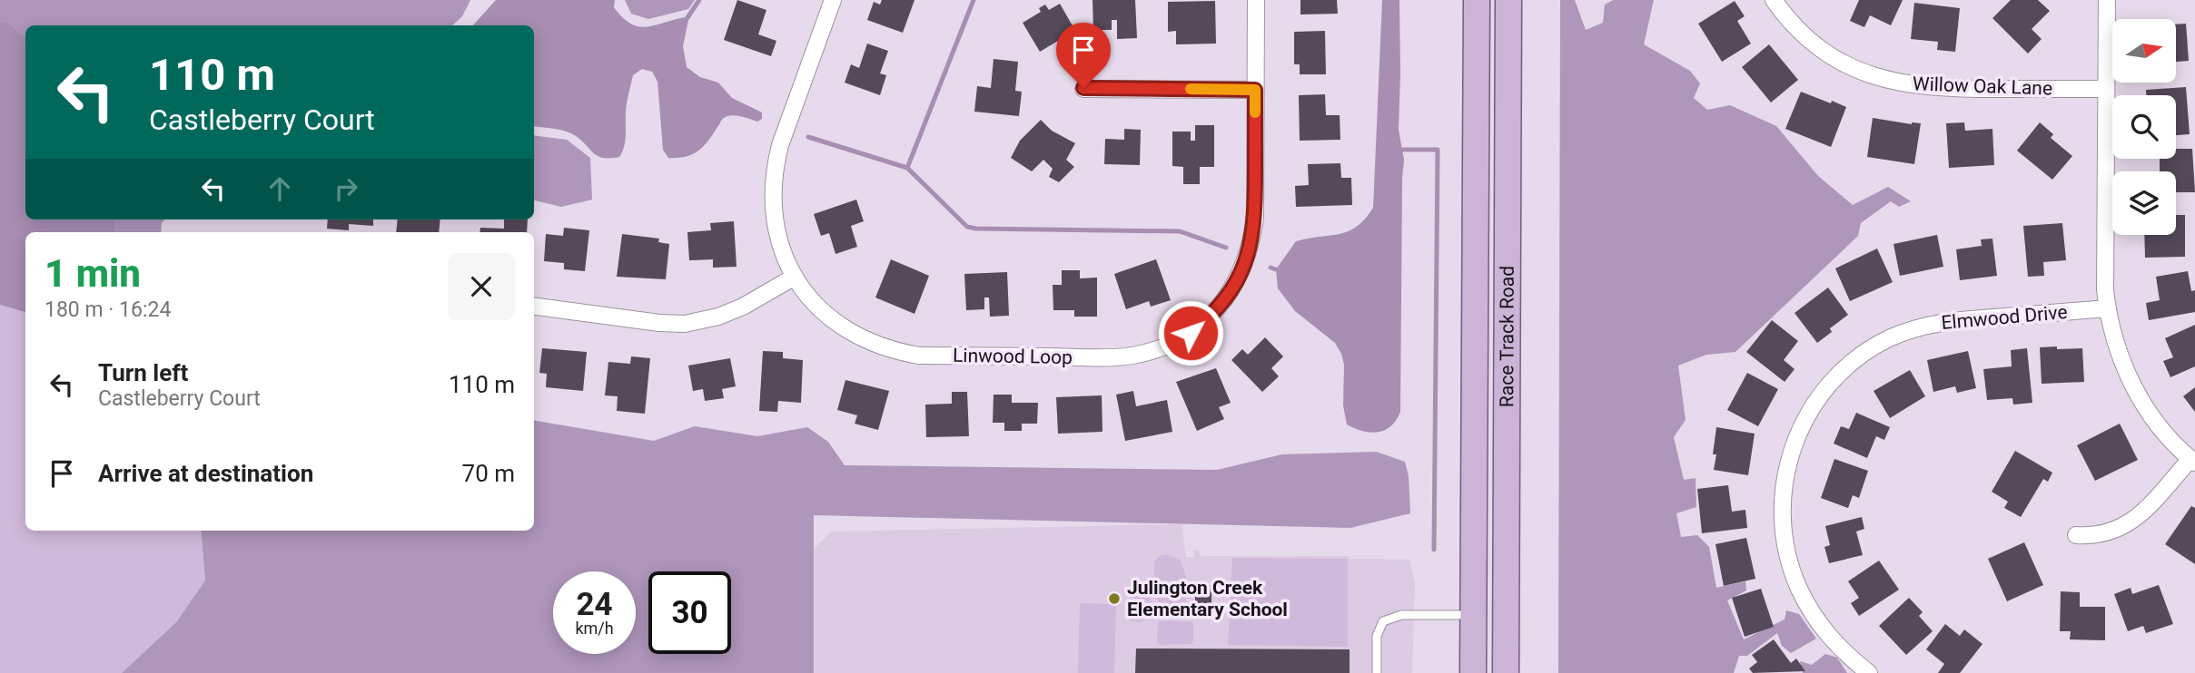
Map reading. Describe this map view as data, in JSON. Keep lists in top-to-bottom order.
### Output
{
  "streets": {
    "main road": ["Race Track Road"],
    "street": ["Willow Oak Lane", "Elmwood Drive", "Linwood Loop"]
  },
  "places": ["Julington Creek Elementary School"],
  "north": "right",
  "page": {
    "turn": ["110 m", "Castleberry Court"],
    "heading": ["1 min", "180 m · 16:24"],
    "list": [
      {
        "name": "Turn left",
        "note": "Castleberry Court",
        "value": "110 m"
      },
      {
        "name": "Arrive at destination",
        "value": "70 m"
      }
    ],
    "speed": "24 km/h",
    "limit": "30"
  }
}
